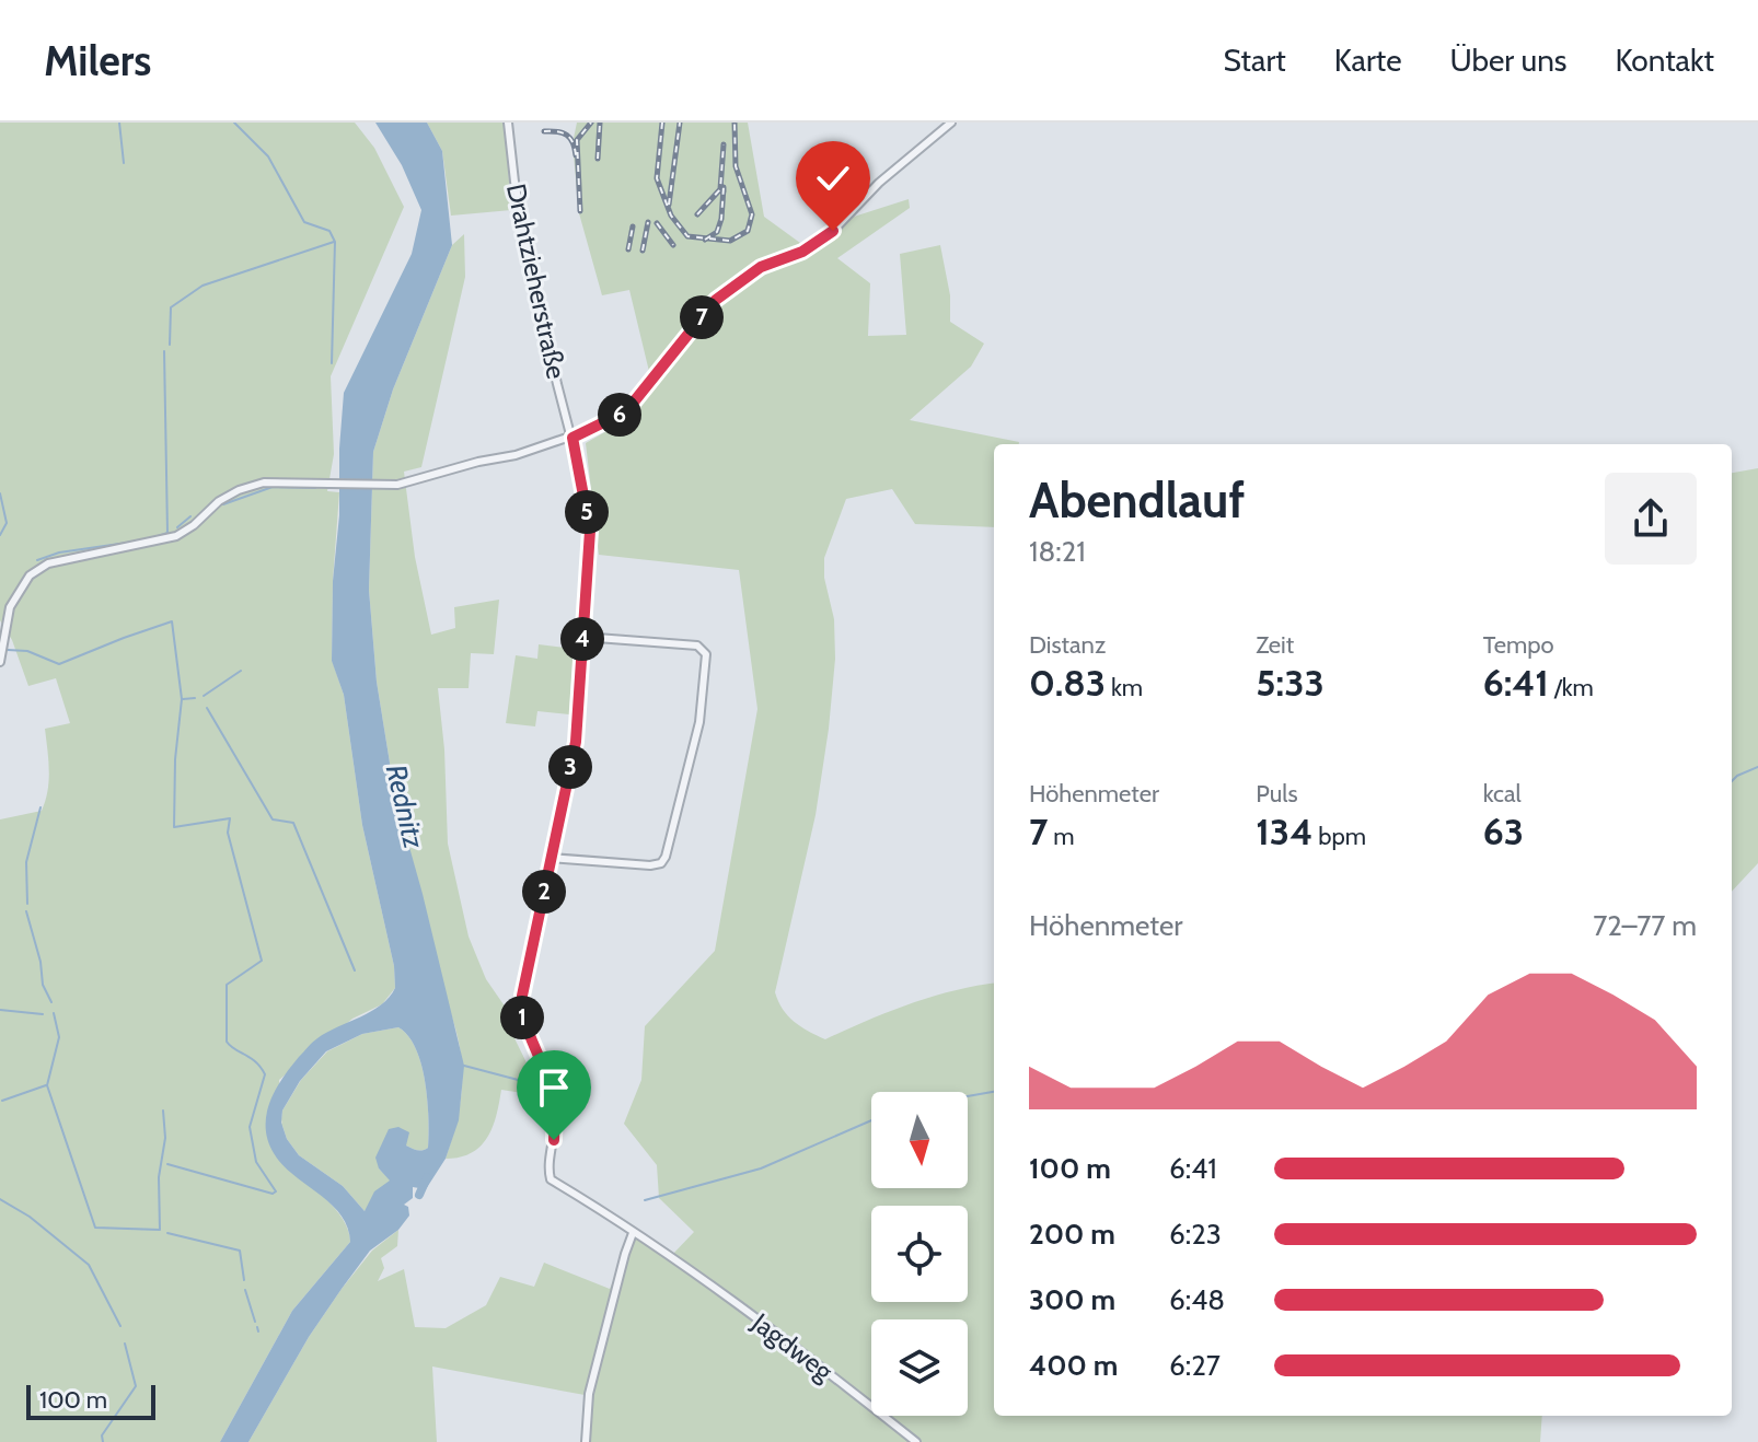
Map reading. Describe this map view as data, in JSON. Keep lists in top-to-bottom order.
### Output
{
  "streets": {
    "street": ["Drahtzieherstraße", "Jagdweg"]
  },
  "crossings": [
    ["Drahtzieherstraße", "Jagdweg"]
  ],
  "water": ["Rednitz"],
  "scale_bar": "100 m",
  "north": "bottom",
  "page": {
    "header": "Milers",
    "nav": [
      "Start",
      "Karte",
      "Über uns",
      "Kontakt"
    ],
    "pins": [
      "7",
      "6",
      "5",
      "4",
      "3",
      "2",
      "1"
    ],
    "heading": ["Abendlauf", "18:21"],
    "stats": [
      ["Distanz", "0.83 km"],
      ["Zeit", "5:33"],
      ["Tempo", "6:41 /km"],
      ["Höhenmeter", "7 m"],
      ["Puls", "134 bpm"],
      ["kcal", "63"]
    ],
    "chart": ["Höhenmeter", "72–77 m"],
    "list": [
      {
        "name": "100 m",
        "note": "6:41"
      },
      {
        "name": "200 m",
        "note": "6:23"
      },
      {
        "name": "300 m",
        "note": "6:48"
      },
      {
        "name": "400 m",
        "note": "6:27"
      }
    ],
    "scale": "100 m"
  }
}
